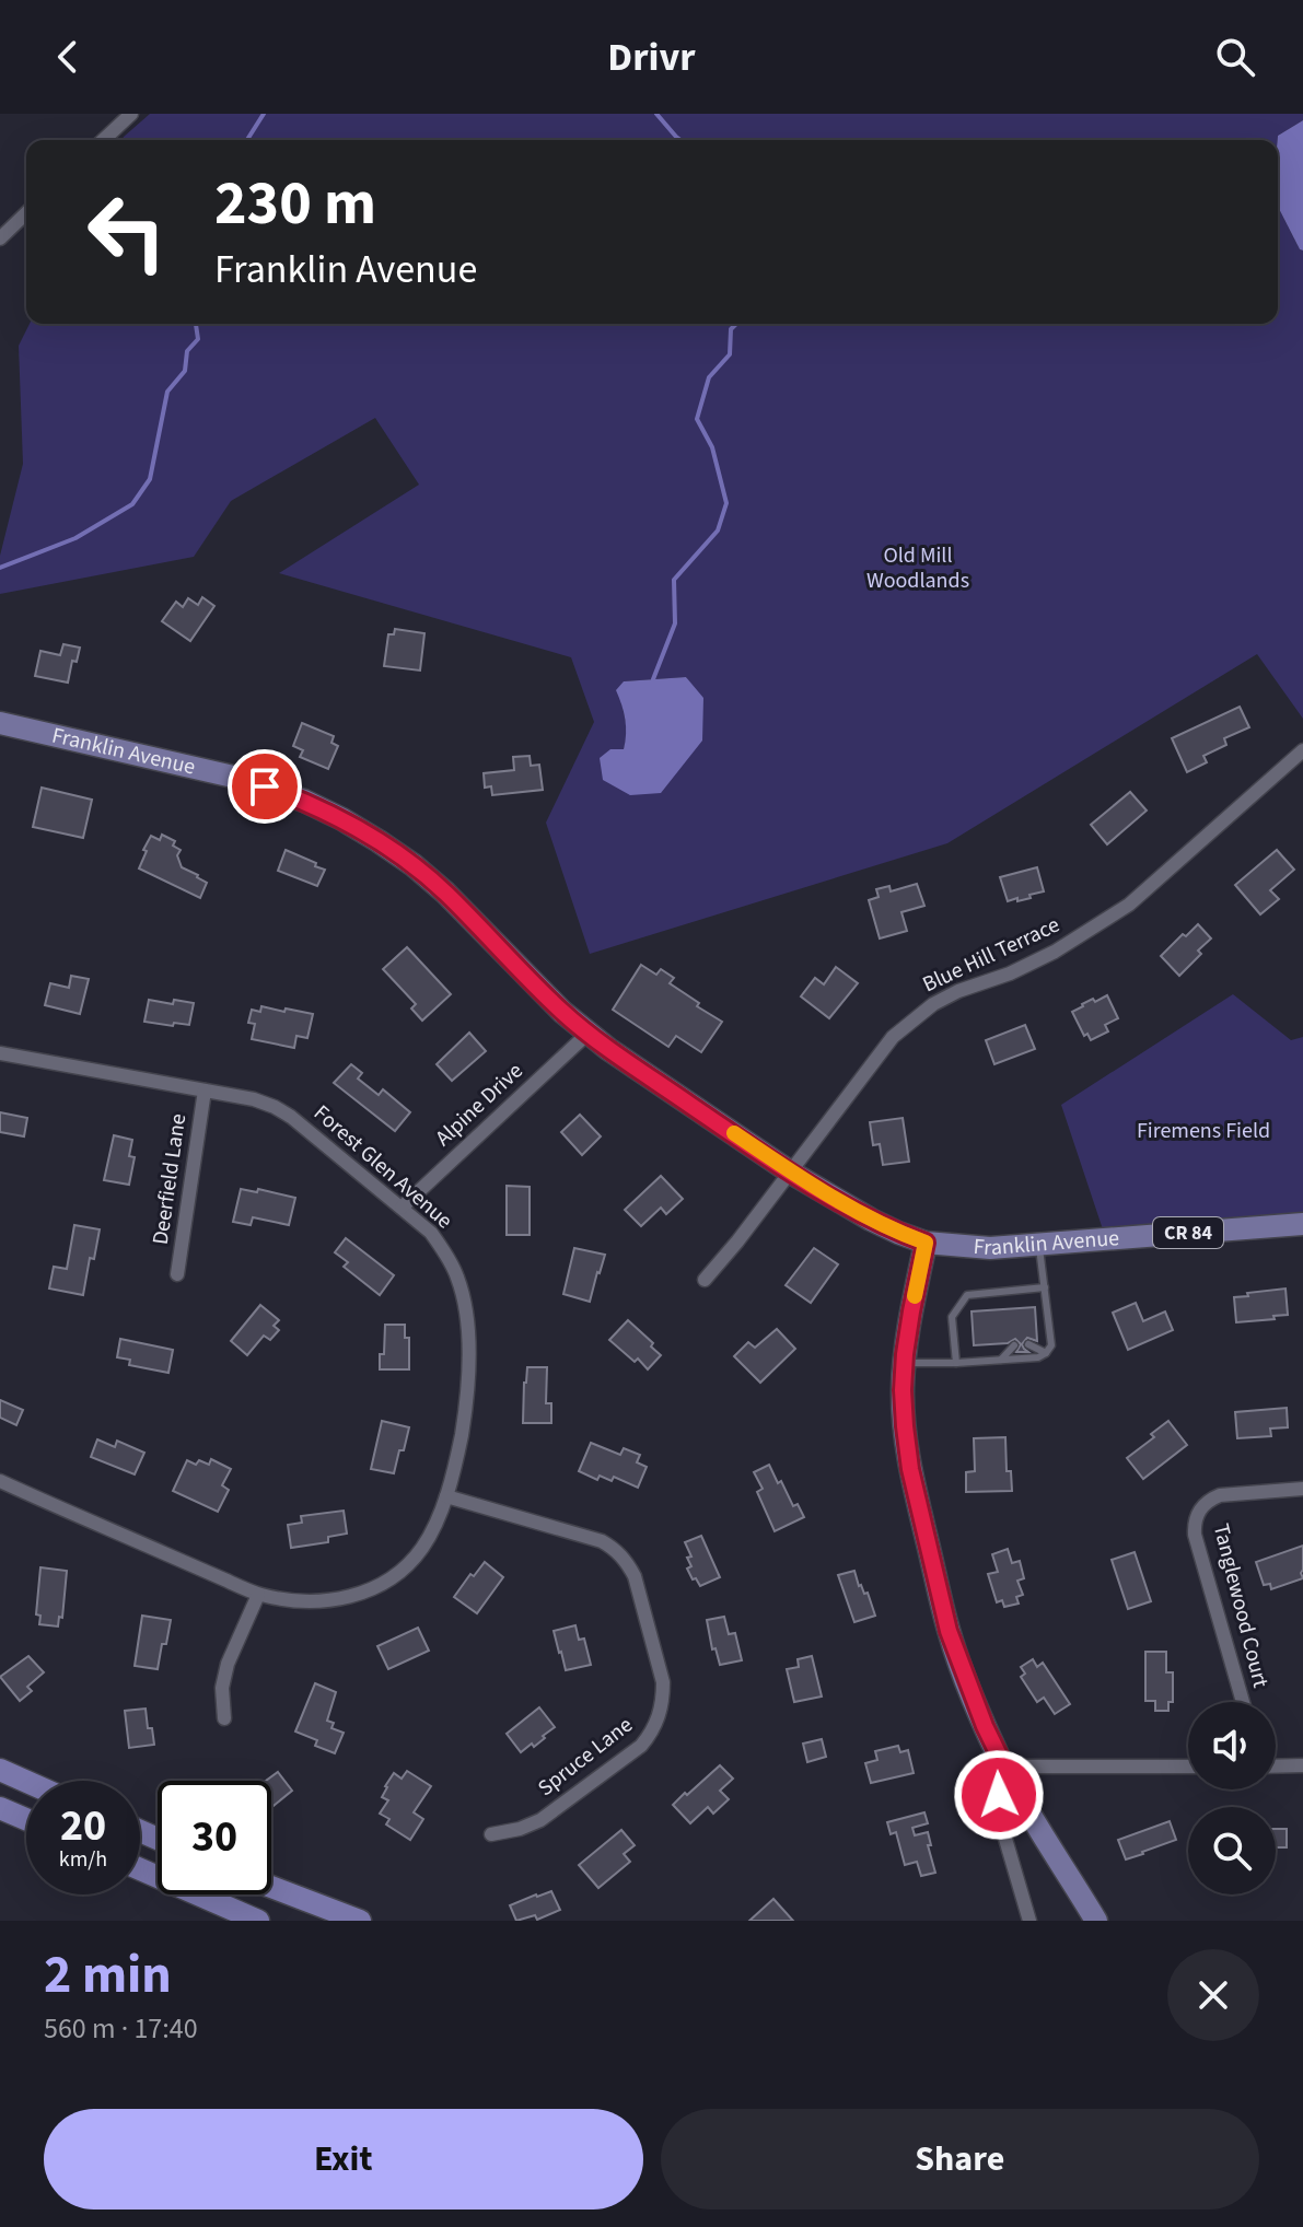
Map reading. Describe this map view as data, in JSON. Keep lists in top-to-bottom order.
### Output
{
  "streets": {
    "main road": ["Franklin Avenue", "CR 84"],
    "street": [
      "Blue Hill Terrace",
      "Alpine Drive",
      "Forest Glen Avenue",
      "Deerfield Lane",
      "Tanglewood Court",
      "Spruce Lane"
    ]
  },
  "crossings": [
    ["Franklin Avenue", "Blue Hill Terrace"],
    ["Franklin Avenue", "Alpine Drive"],
    ["Alpine Drive", "Forest Glen Avenue"],
    ["Forest Glen Avenue", "Deerfield Lane"],
    ["Forest Glen Avenue", "Spruce Lane"]
  ],
  "parks": ["Old Mill Woodlands", "Firemens Field"],
  "page": {
    "header": "Drivr",
    "turn": ["230 m", "Franklin Avenue"],
    "speed": "20 km/h",
    "limit": "30",
    "heading": ["2 min", "560 m · 17:40"],
    "buttons": ["Exit", "Share"]
  }
}
